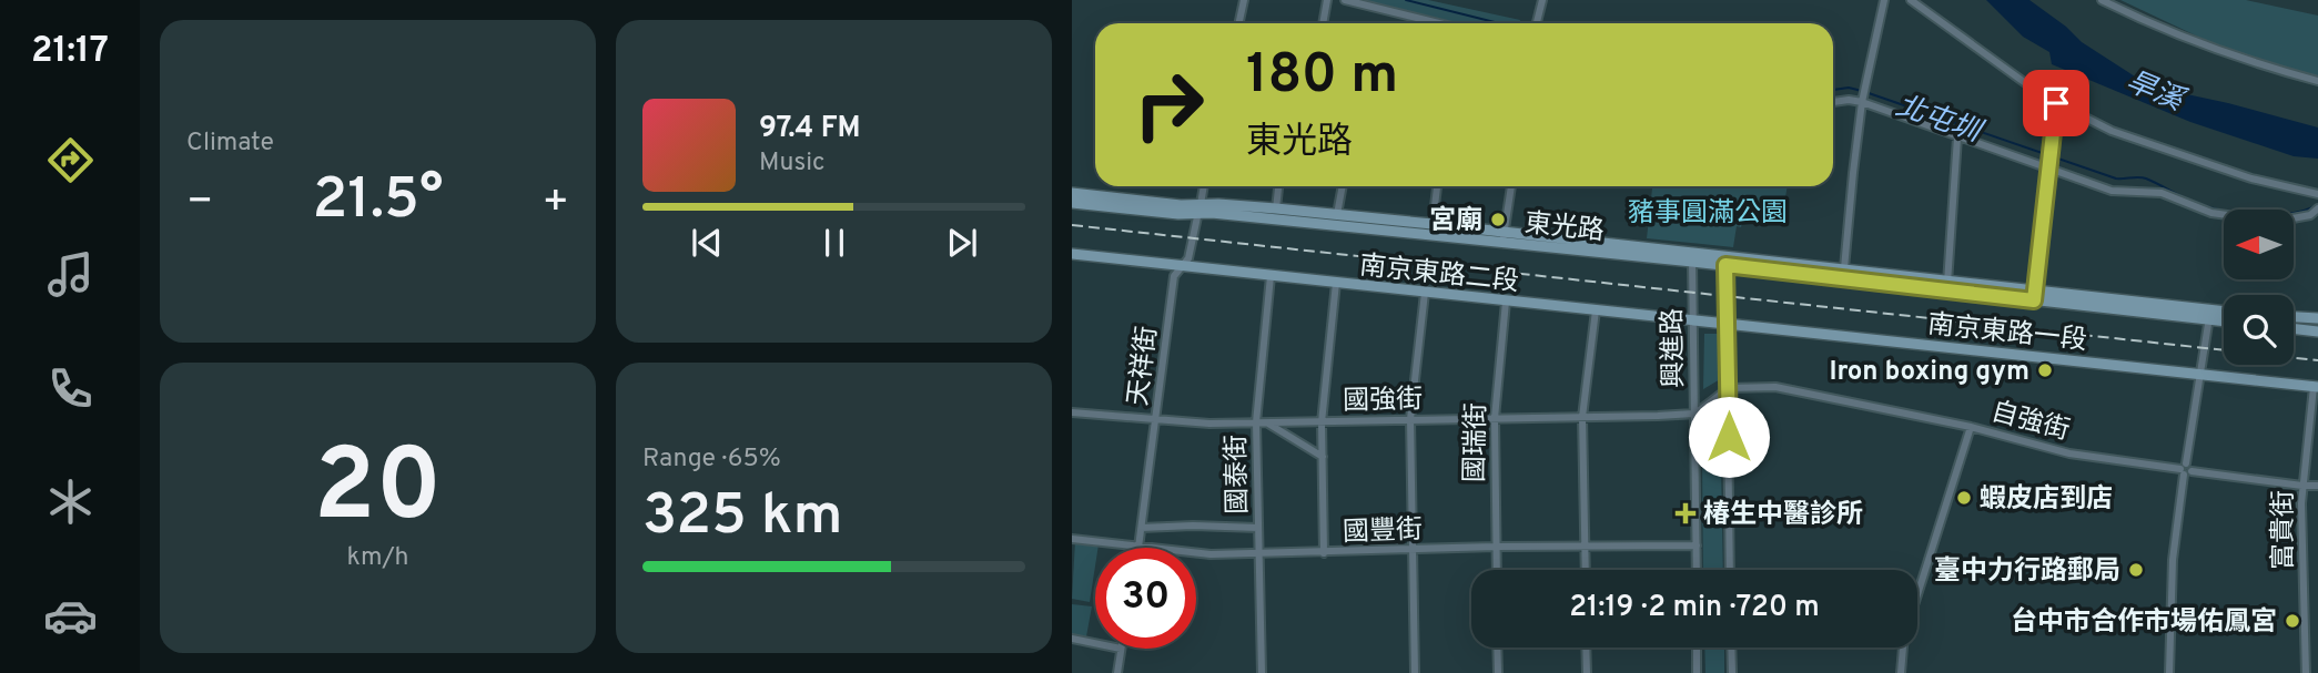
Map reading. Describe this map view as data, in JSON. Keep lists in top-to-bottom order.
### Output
{
  "streets": {
    "street": [
      "東光路",
      "南京東路二段",
      "南京東路一段",
      "興進路",
      "天祥街",
      "國強街",
      "自強街",
      "國瑞街",
      "國泰街",
      "國豐街",
      "富貴街"
    ]
  },
  "crossings": [
    ["東光路", "興進路"],
    ["東光路", "天祥街"],
    ["南京東路二段", "南京東路一段"],
    ["南京東路二段", "興進路"],
    ["南京東路二段", "天祥街"],
    ["南京東路二段", "國瑞街"],
    ["南京東路二段", "國泰街"],
    ["南京東路一段", "興進路"],
    ["南京東路一段", "富貴街"],
    ["興進路", "國強街"],
    ["興進路", "自強街"],
    ["興進路", "國豐街"],
    ["天祥街", "國強街"],
    ["天祥街", "國豐街"],
    ["國強街", "國瑞街"],
    ["國強街", "國泰街"],
    ["自強街", "富貴街"],
    ["國瑞街", "國豐街"],
    ["國泰街", "國豐街"]
  ],
  "water": ["旱溪", "北屯圳"],
  "parks": ["豬事圓滿公園"],
  "places": {
    "other": [
      "宮廟",
      "Iron boxing gym",
      "蝦皮店到店",
      "臺中力行路郵局",
      "台中市合作市場佑鳳宮"
    ],
    "health": ["椿生中醫診所"]
  },
  "north": "left",
  "page": {
    "tabs": "21:17",
    "tile": [
      "Climate",
      ["20", "km/h"],
      ["Range · 65%", "325 km"]
    ],
    "turn": ["180 m", "東光路"],
    "song": ["97.4 FM", "Music"],
    "heat": ["−", "21.5°", "+"],
    "limit": "30",
    "trip": "21:19 · 2 min · 720 m"
  }
}
